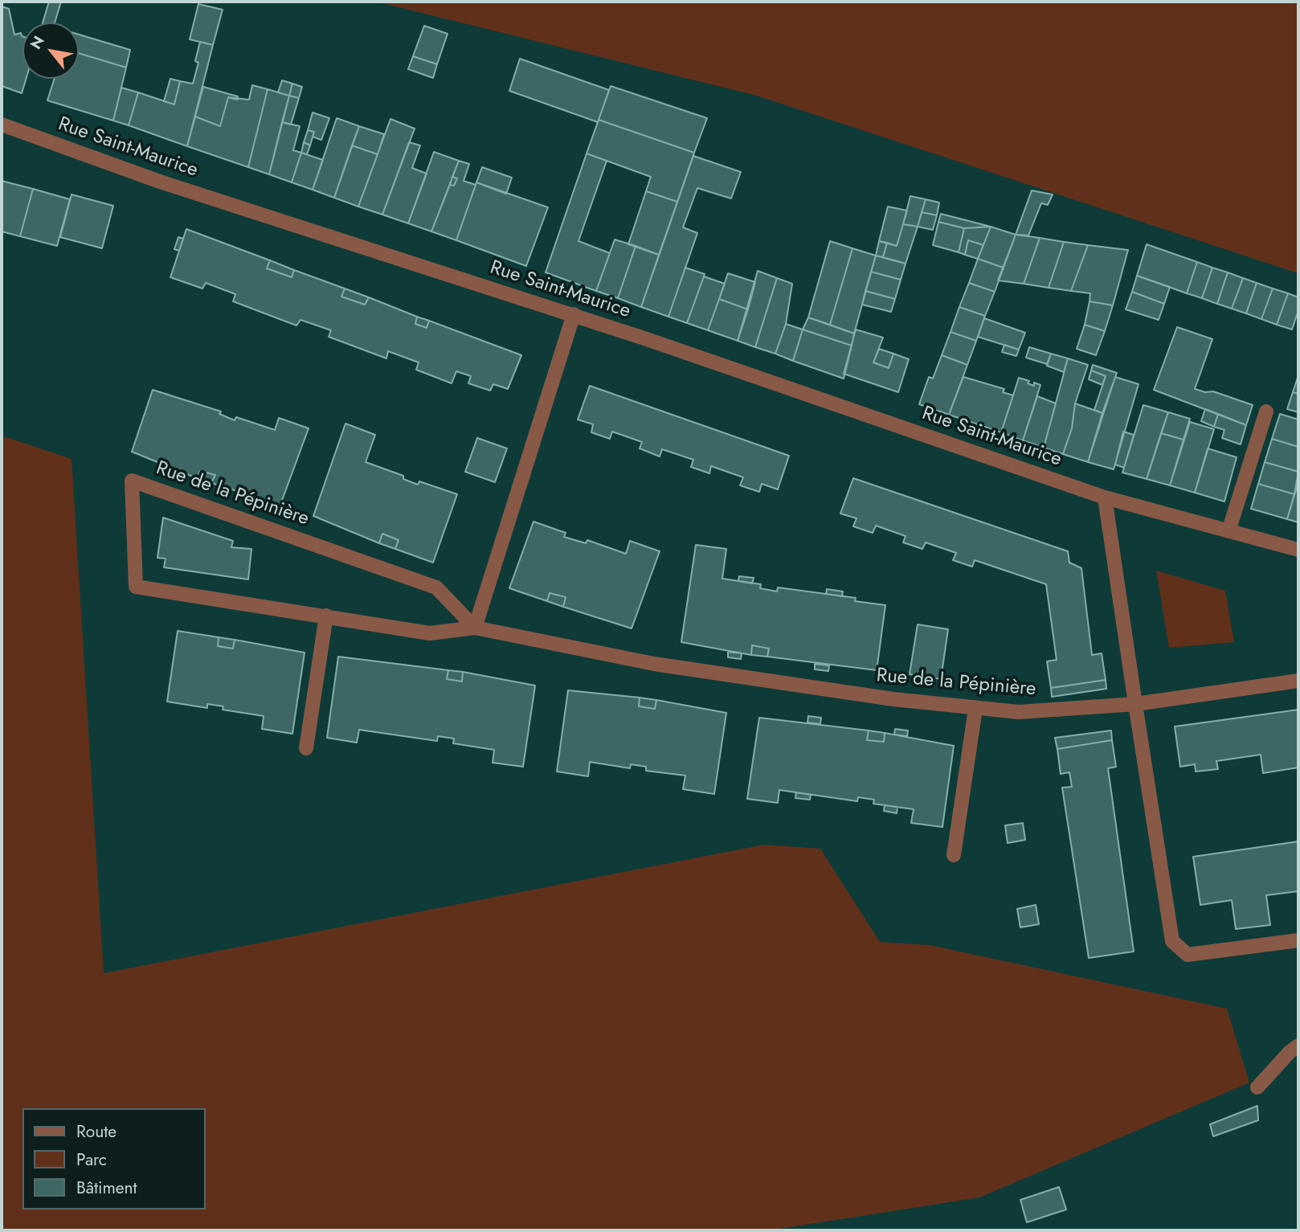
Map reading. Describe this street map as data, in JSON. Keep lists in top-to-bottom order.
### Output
{
  "streets": {
    "street": ["Rue Saint-Maurice", "Rue de la Pépinière"]
  },
  "legend": ["Route", "Parc", "Bâtiment"],
  "north": "top left"
}
